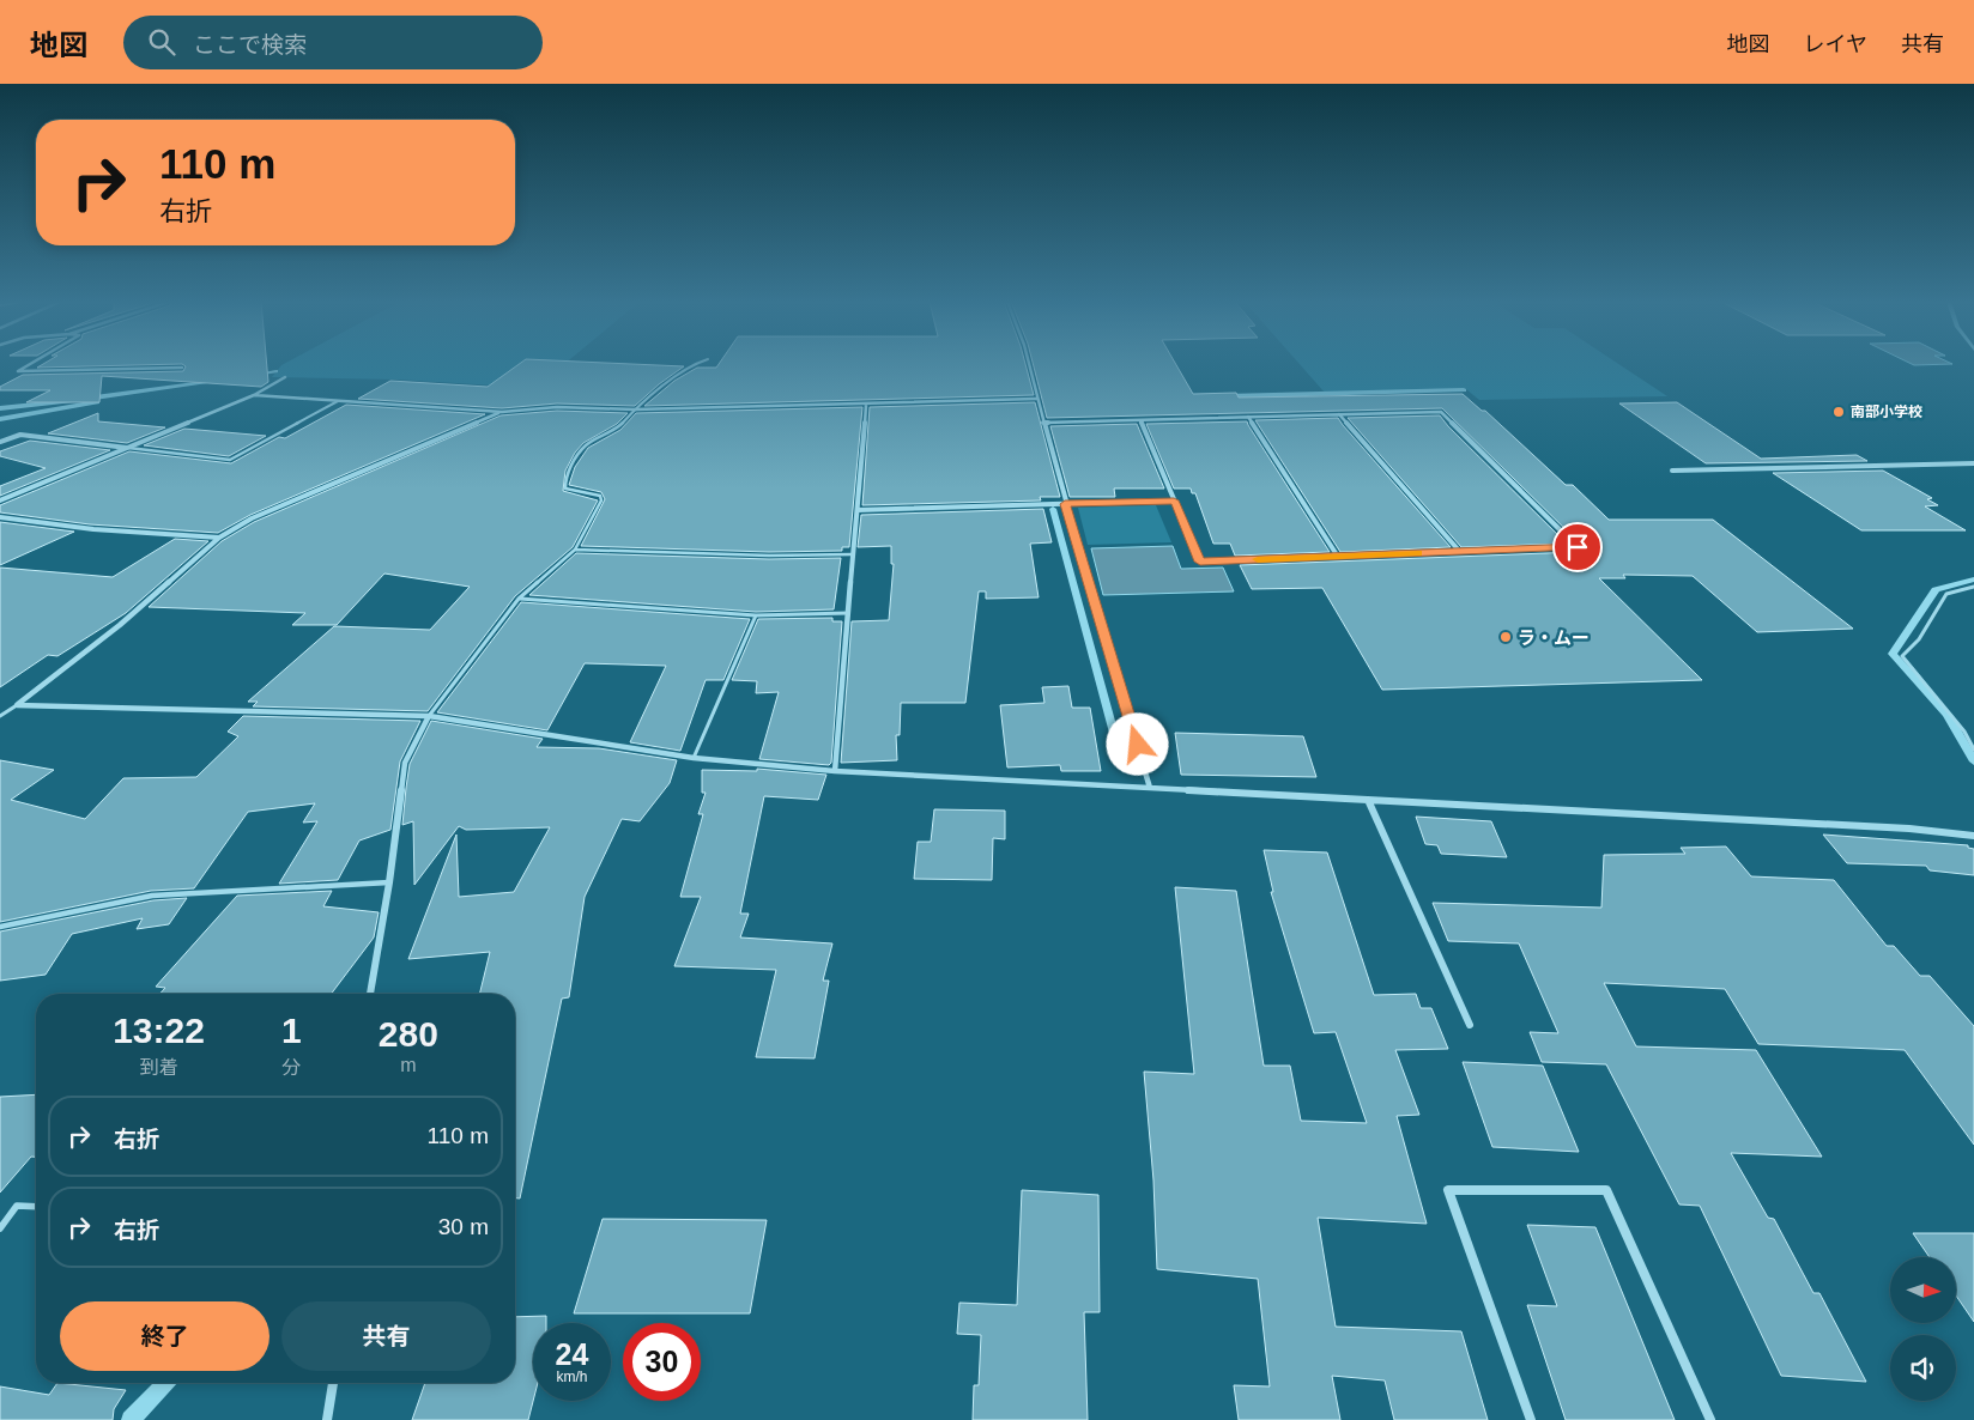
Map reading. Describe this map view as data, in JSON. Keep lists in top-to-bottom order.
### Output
{
  "places": ["南部小学校", "ラ・ムー"],
  "north": "right",
  "page": {
    "header": "地図",
    "search": "ここで検索",
    "nav": ["地図", "レイヤ", "共有"],
    "turn": ["110 m", "右折"],
    "eta": [
      "13:22",
      "到着",
      "1",
      "分",
      "280",
      "m"
    ],
    "list": [
      {
        "name": "右折",
        "value": "110 m"
      },
      {
        "name": "右折",
        "value": "30 m"
      }
    ],
    "buttons": ["終了", "共有"],
    "speed": "24 km/h",
    "limit": "30"
  }
}
